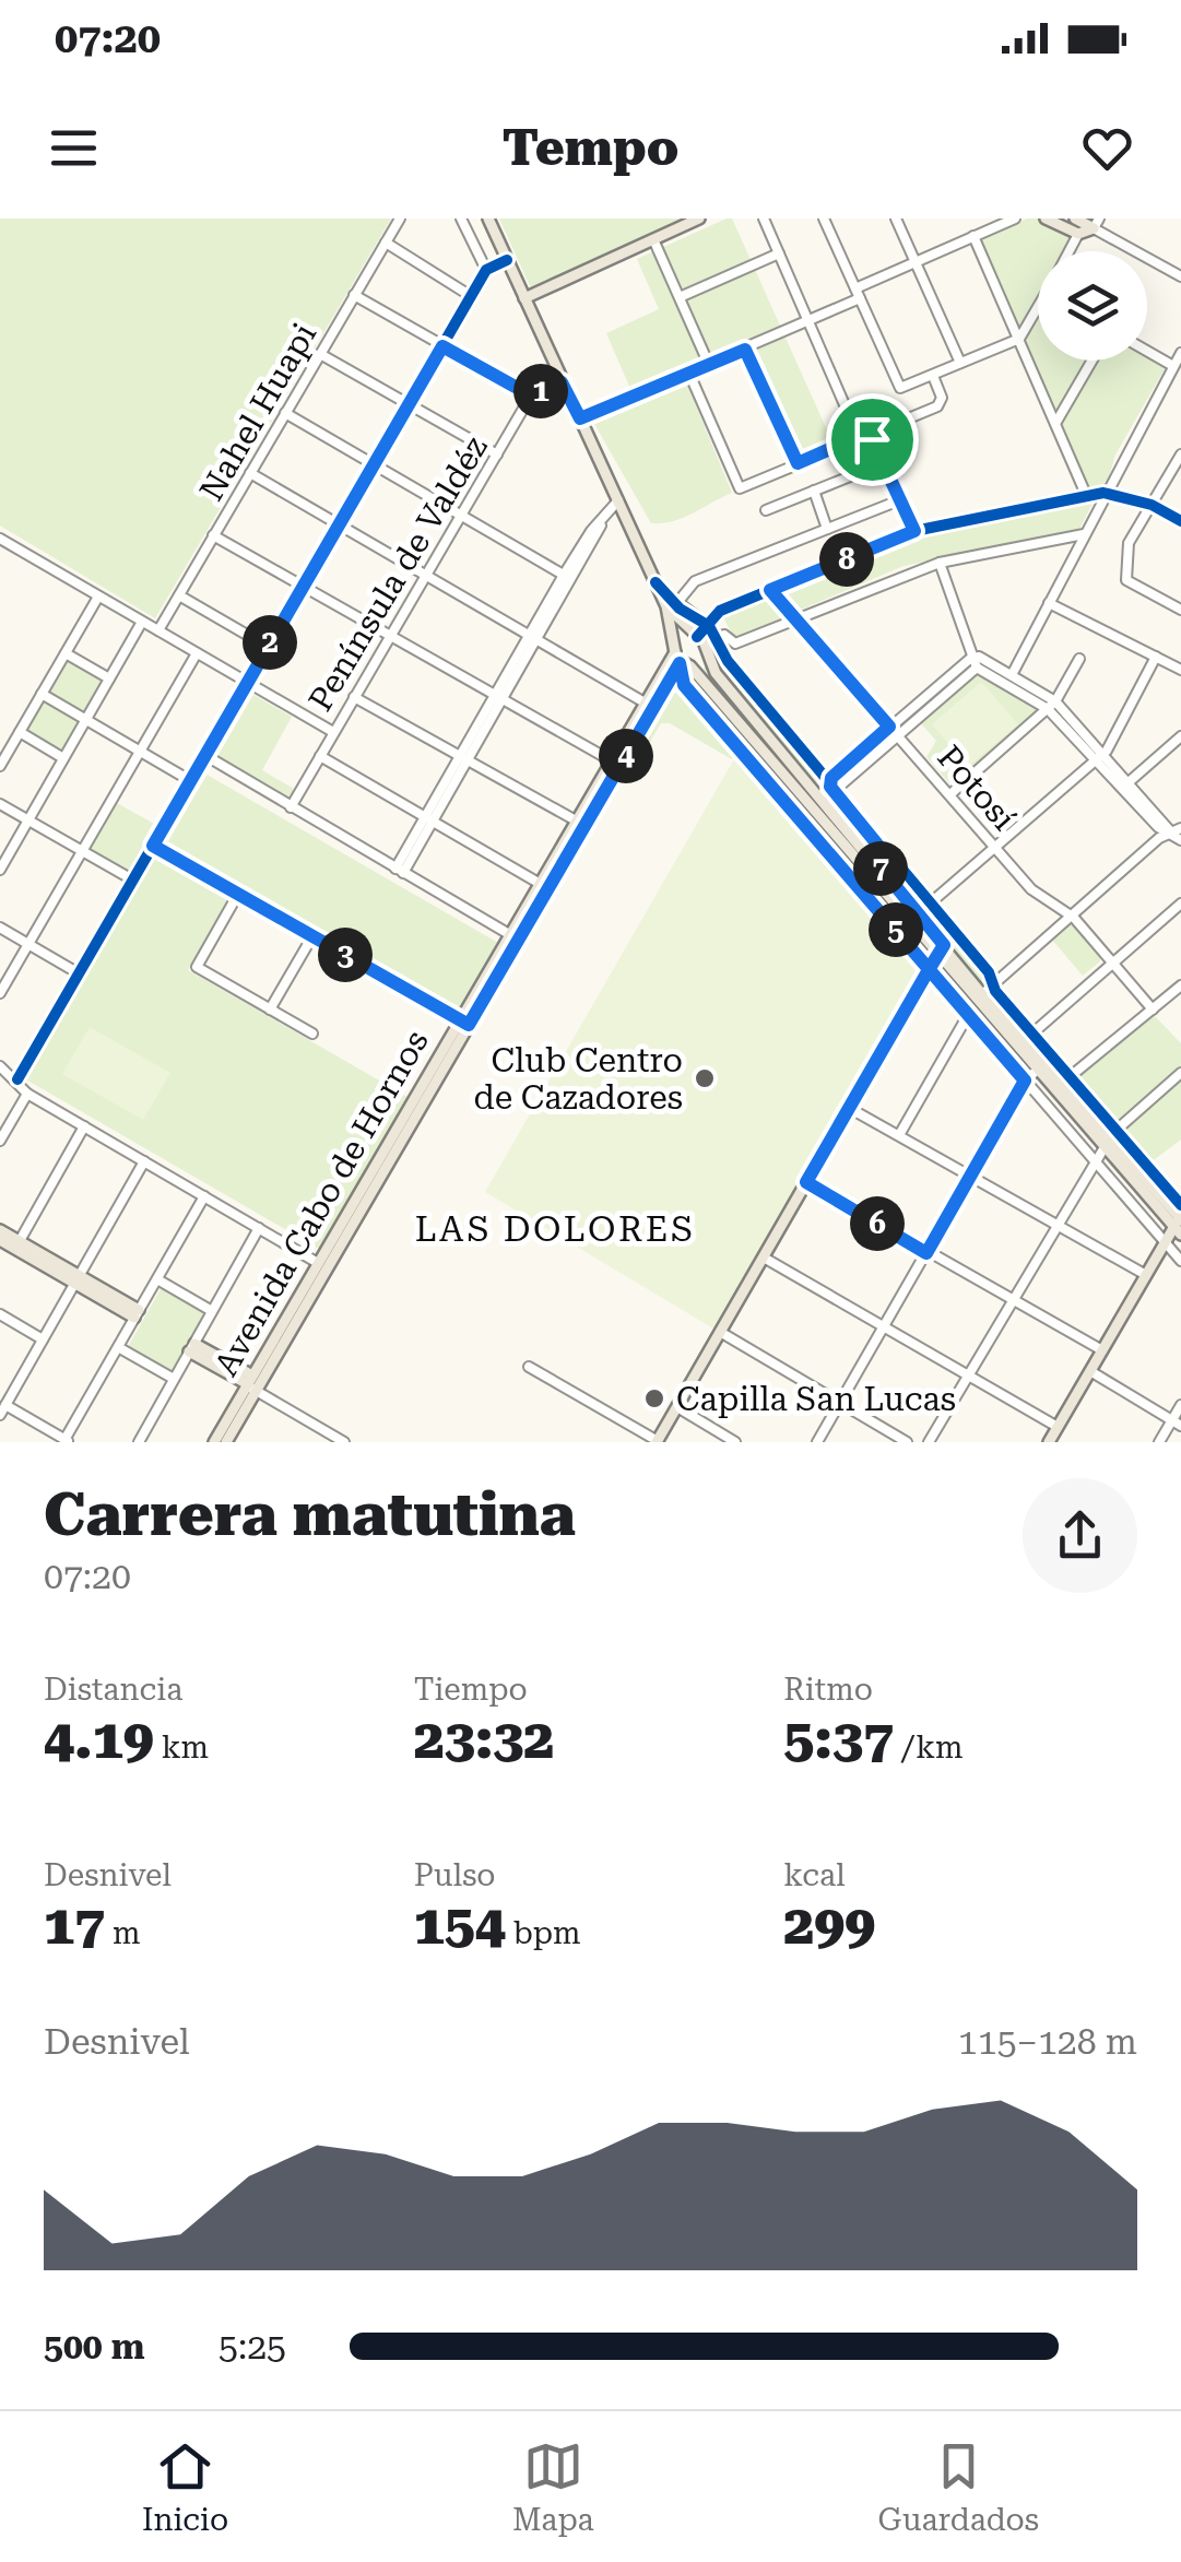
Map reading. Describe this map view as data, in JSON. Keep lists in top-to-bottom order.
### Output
{
  "streets": {
    "main road": ["Avenida Cabo de Hornos"],
    "street": ["Nahel Huapi", "Península de Valdéz", "Potosí"]
  },
  "districts": ["LAS DOLORES"],
  "places": ["Club Centro de Cazadores", "Capilla San Lucas"],
  "page": {
    "status": "07:20",
    "header": "Tempo",
    "pins": [
      "1",
      "8",
      "2",
      "4",
      "7",
      "5",
      "3",
      "6"
    ],
    "heading": ["Carrera matutina", "07:20"],
    "stats": [
      ["Distancia", "4.19 km"],
      ["Tiempo", "23:32"],
      ["Ritmo", "5:37 /km"],
      ["Desnivel", "17 m"],
      ["Pulso", "154 bpm"],
      ["kcal", "299"]
    ],
    "chart": ["Desnivel", "115–128 m"],
    "list": [
      {
        "name": "500 m",
        "note": "5:25"
      }
    ],
    "tabs": ["Inicio", "Mapa", "Guardados"]
  }
}
